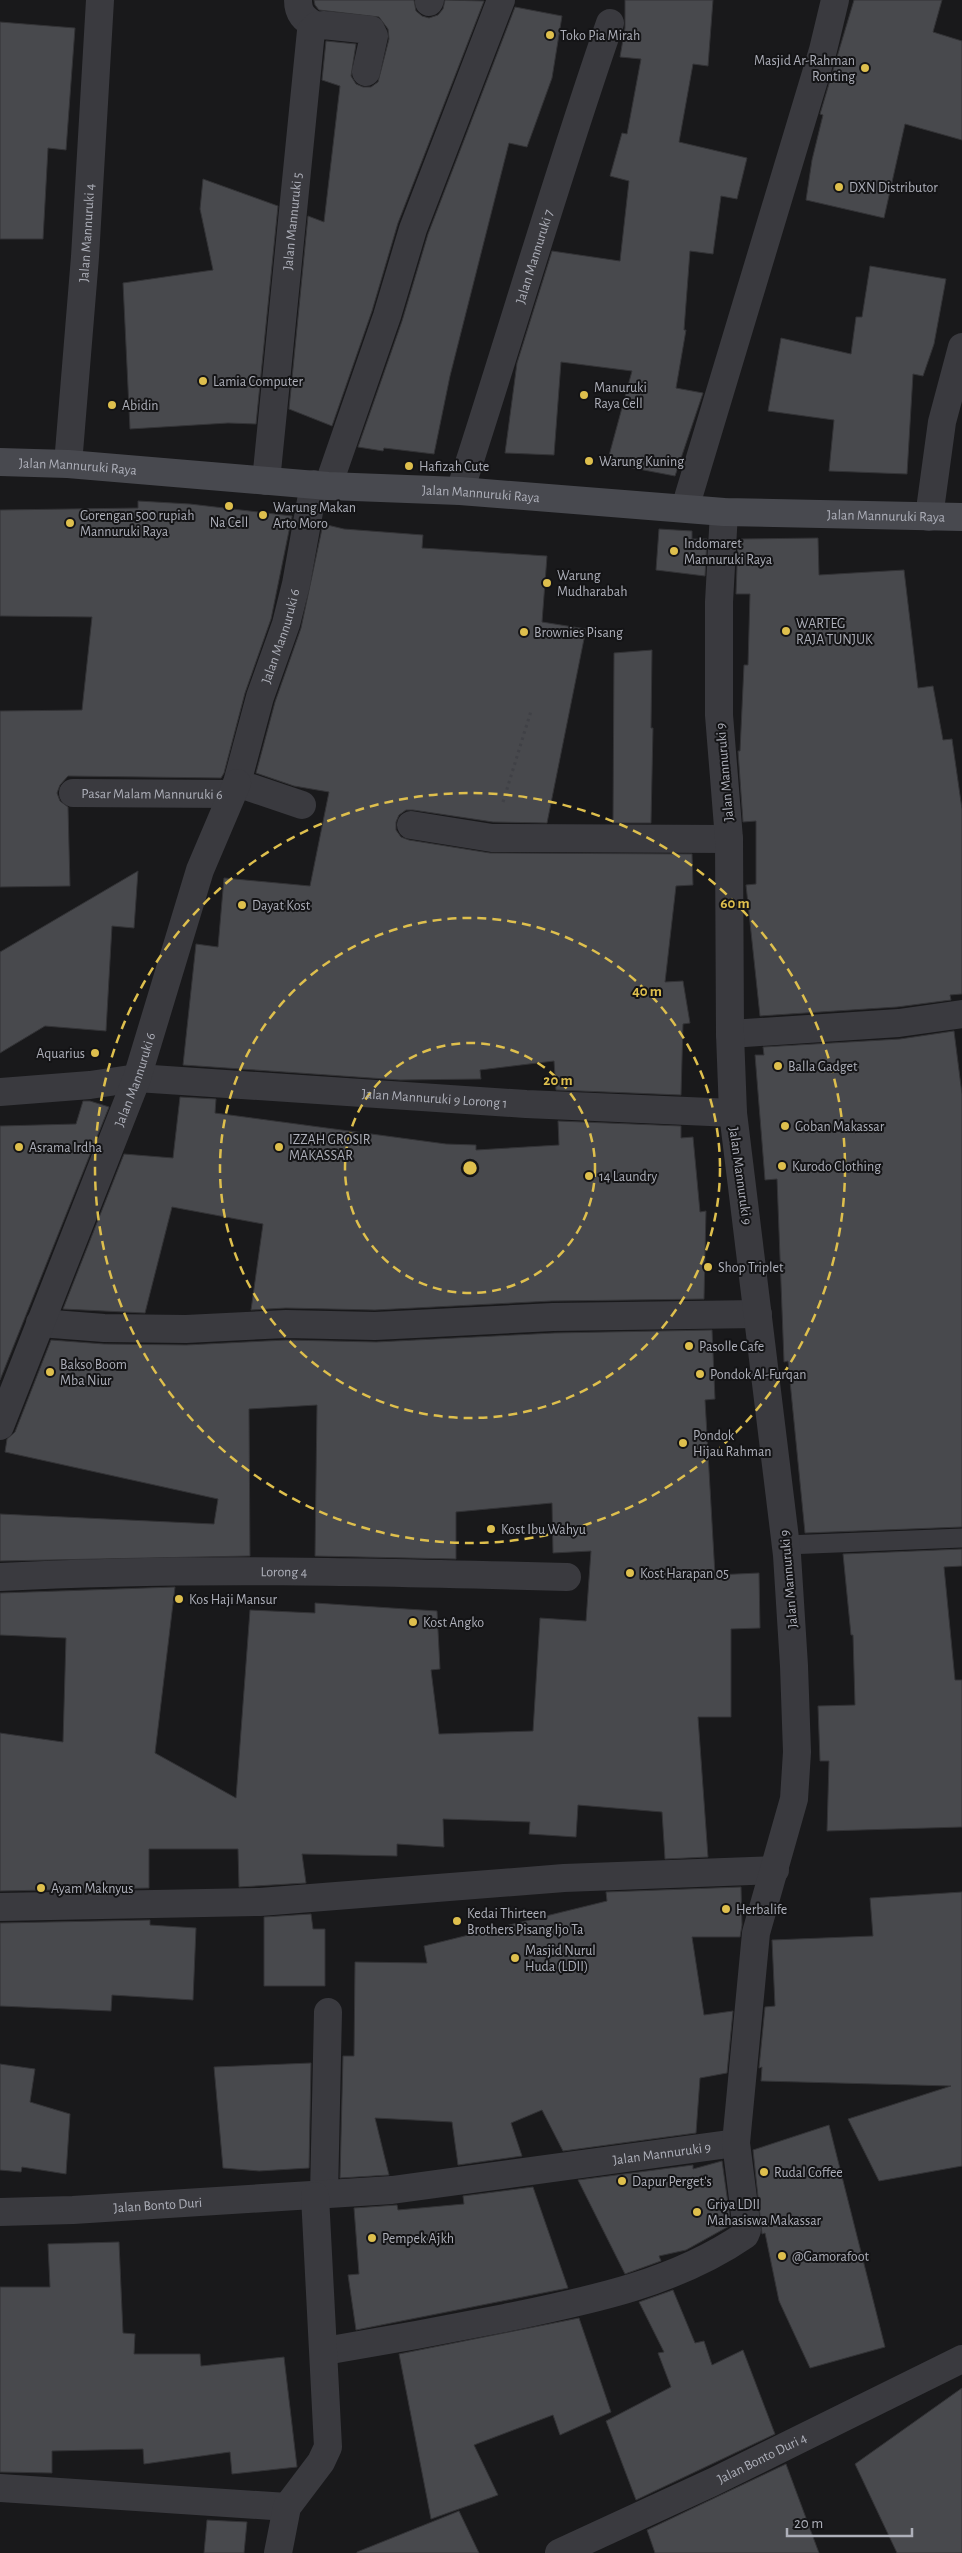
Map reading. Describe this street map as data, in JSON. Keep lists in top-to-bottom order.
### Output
{
  "streets": {
    "street": [
      "Jalan Mannuruki 5",
      "Jalan Mannuruki 4",
      "Jalan Mannuruki 7",
      "Jalan Mannuruki Raya",
      "Jalan Mannuruki 6",
      "Jalan Mannuruki 9",
      "Pasar Malam Mannuruki 6",
      "Jalan Mannuruki 9 Lorong 1",
      "Lorong 4",
      "Jalan Bonto Duri",
      "Jalan Bonto Duri 4"
    ]
  },
  "crossings": [
    ["Jalan Mannuruki 5", "Jalan Mannuruki Raya"],
    ["Jalan Mannuruki 4", "Jalan Mannuruki Raya"],
    ["Jalan Mannuruki 7", "Jalan Mannuruki Raya"],
    ["Jalan Mannuruki Raya", "Jalan Mannuruki 6"],
    ["Jalan Mannuruki Raya", "Jalan Mannuruki 9"],
    ["Jalan Mannuruki 6", "Pasar Malam Mannuruki 6"],
    ["Jalan Mannuruki 6", "Jalan Mannuruki 9 Lorong 1"],
    ["Jalan Mannuruki 9", "Jalan Mannuruki 9 Lorong 1"],
    ["Jalan Mannuruki 9", "Jalan Bonto Duri"]
  ],
  "places": [
    "Toko Pia Mirah",
    "Masjid Ar-Rahman Ronting",
    "DXN Distributor",
    "Lamia Computer",
    "Manuruki Raya Cell",
    "Abidin",
    "Warung Kuning",
    "Hafizah Cute",
    "Na Cell",
    "Warung Makan Arto Moro",
    "Gorengan 500 rupiah Mannuruki Raya",
    "Indomaret Mannuruki Raya",
    "Warung Mudharabah",
    "WARTEG RAJA TUNJUK",
    "Brownies Pisang",
    "Dayat Kost",
    "Aquarius",
    "Balla Gadget",
    "Goban Makassar",
    "Asrama Irdha",
    "IZZAH GROSIR MAKASSAR",
    "Kurodo Clothing",
    "14 Laundry",
    "Shop Triplet",
    "Pasolle Cafe",
    "Bakso Boom Mba Niur",
    "Pondok Al-Furqan",
    "Pondok Hijau Rahman",
    "Kost Ibu Wahyu",
    "Kost Harapan 05",
    "Kos Haji Mansur",
    "Kost Angko",
    "Ayam Maknyus",
    "Herbalife",
    "Kedai Thirteen Brothers Pisang Ijo Ta",
    "Masjid Nurul Huda (LDII)",
    "Rudal Coffee",
    "Dapur Perget's",
    "Griya LDII Mahasiswa Makassar",
    "Pempek Ajkh",
    "@Gamorafoot"
  ],
  "scale_bar": "20 m",
  "rings": ["60 m", "40 m", "20 m"]
}
